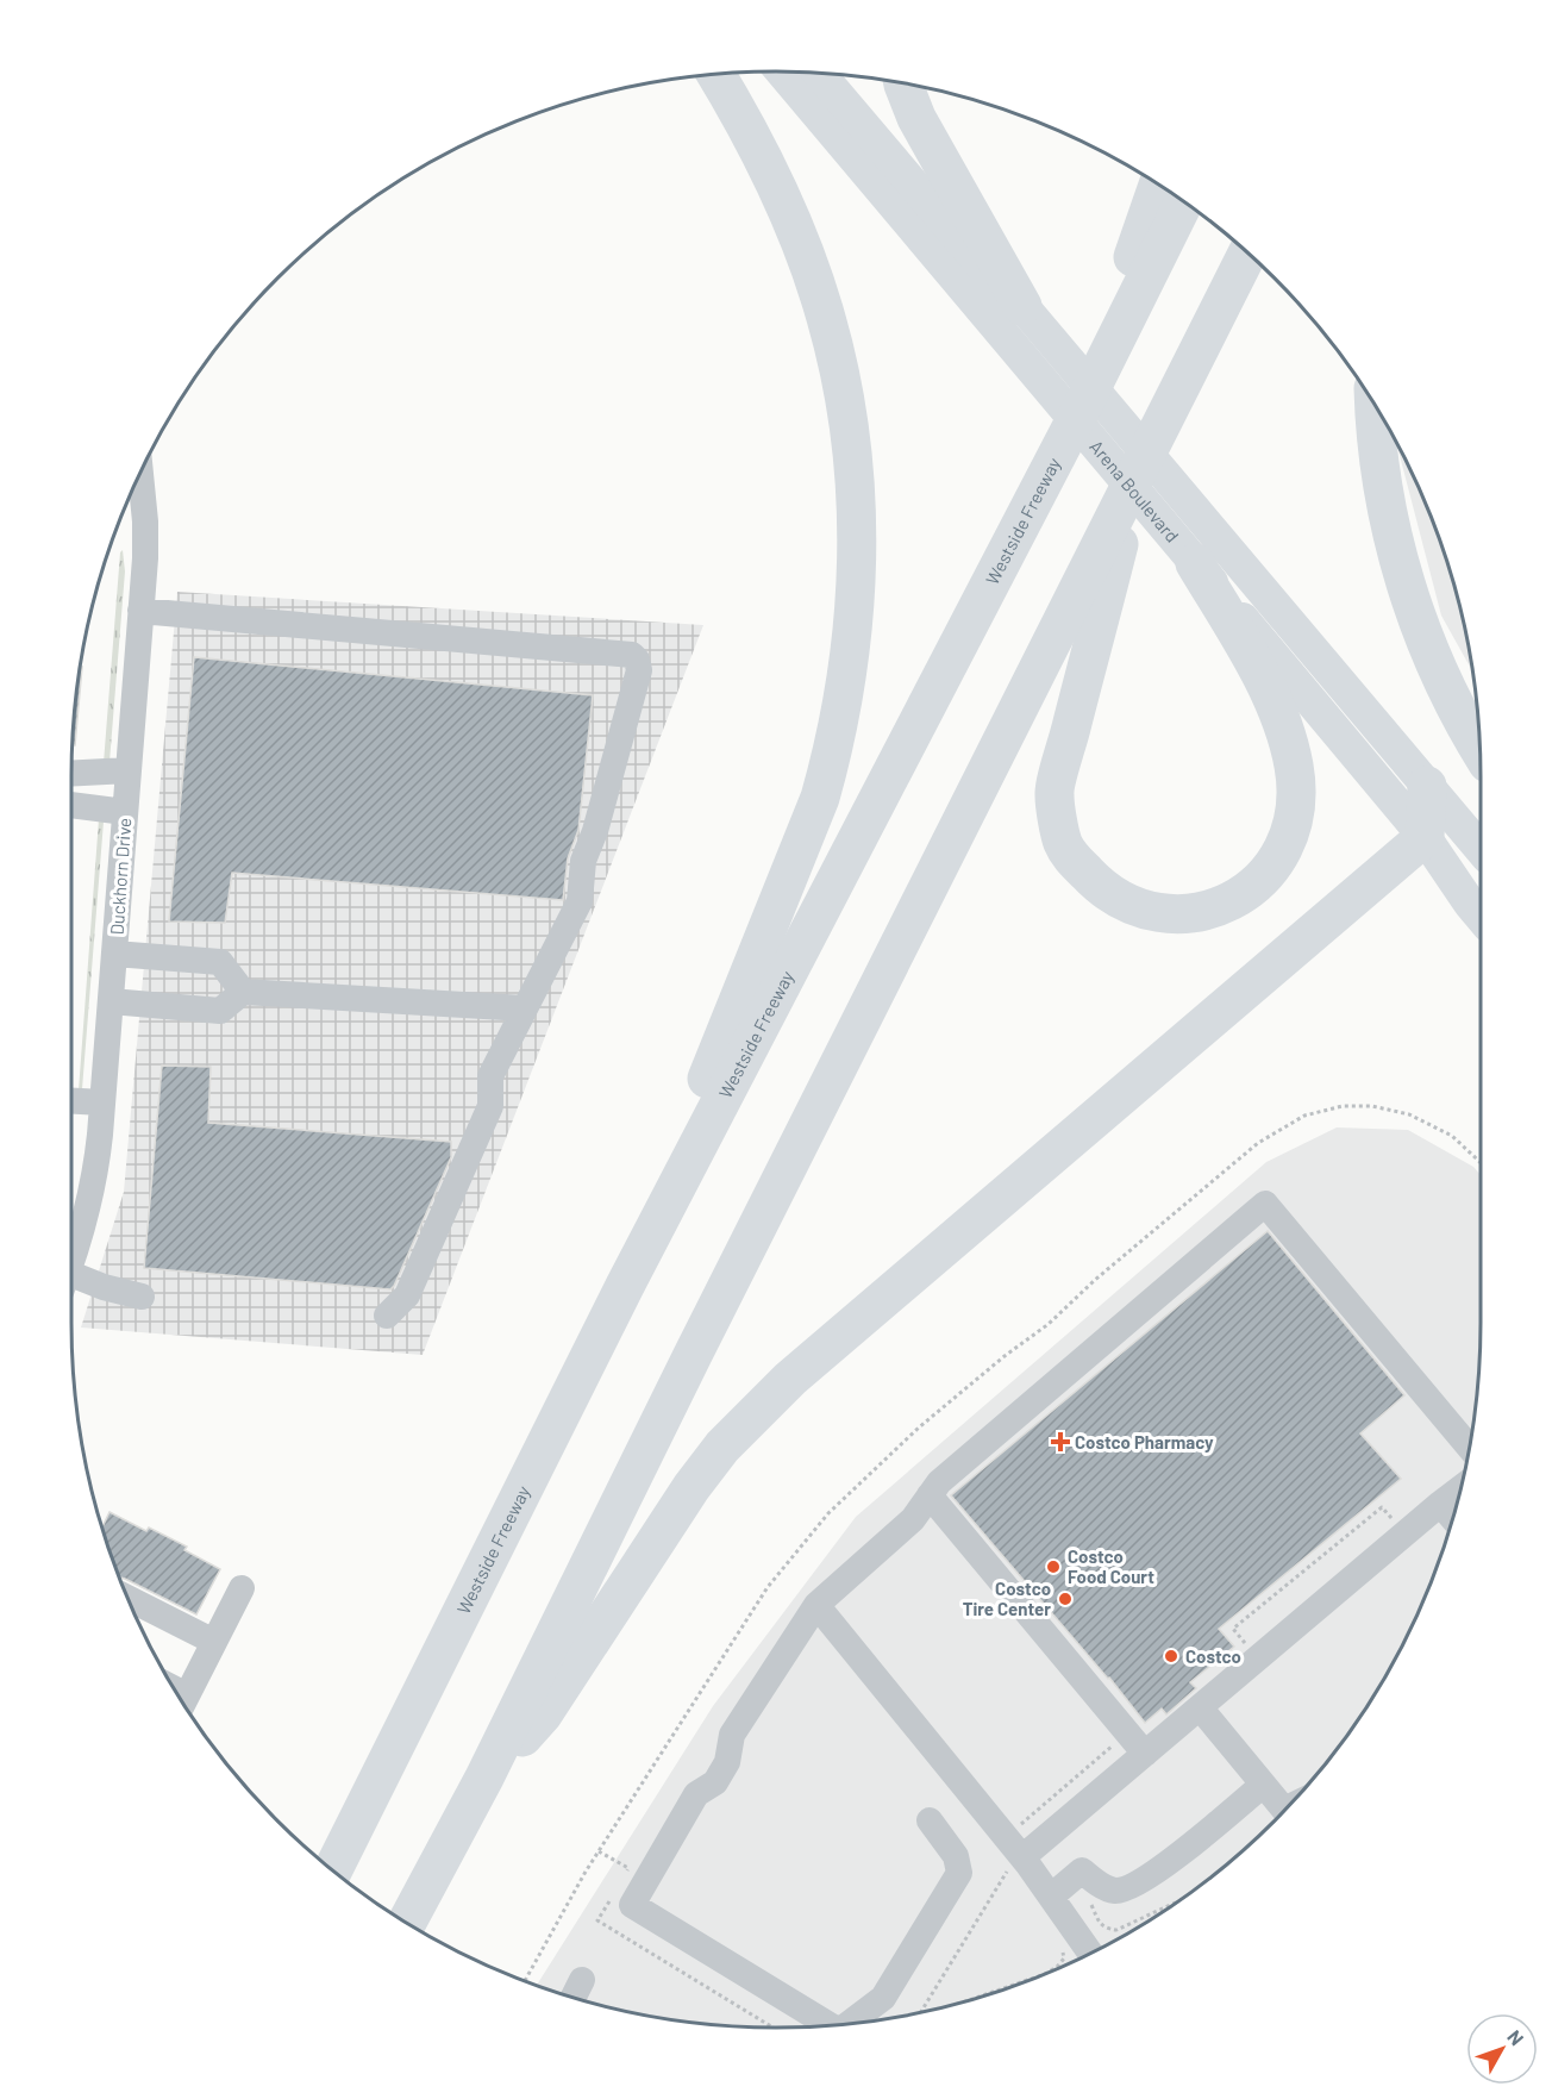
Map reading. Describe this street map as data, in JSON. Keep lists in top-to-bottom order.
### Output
{
  "streets": {
    "highway": ["Westside Freeway"],
    "main road": ["Arena Boulevard"],
    "street": ["Duckhorn Drive"]
  },
  "places": {
    "health": ["Costco Pharmacy"],
    "other": ["Costco Food Court", "Costco Tire Center", "Costco"]
  },
  "north": "top right"
}
